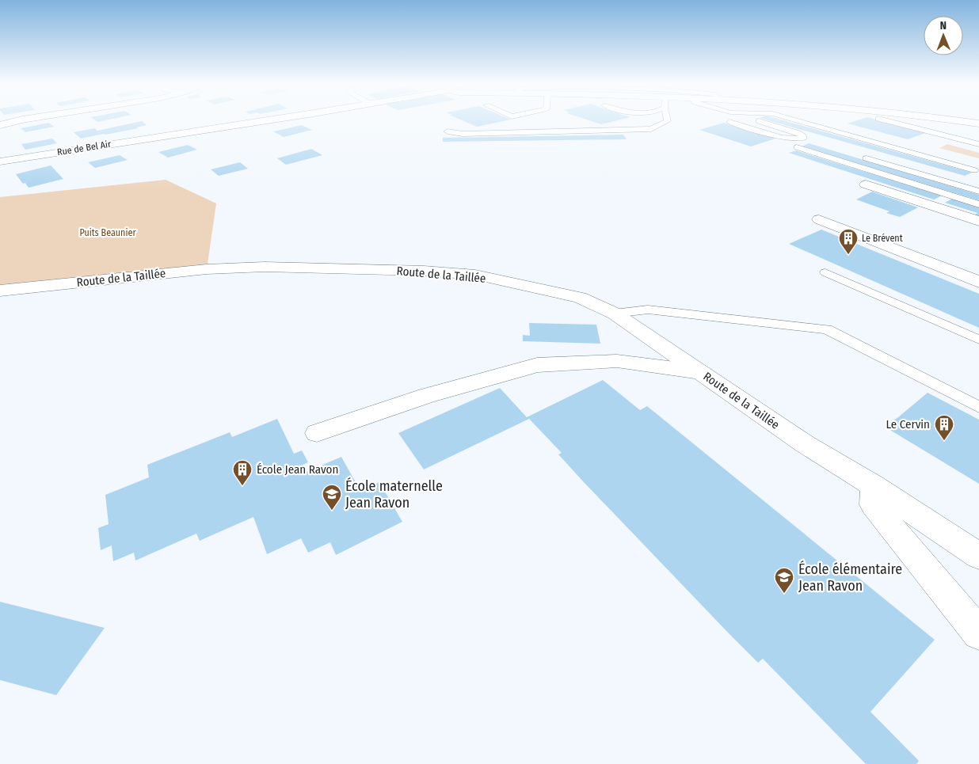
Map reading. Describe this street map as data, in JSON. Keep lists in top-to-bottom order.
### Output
{
  "streets": {
    "street": ["Rue de Bel Air", "Route de la Taillée"]
  },
  "parks": ["Puits Beaunier"],
  "places": {
    "building": ["Le Brévent", "Le Cervin", "École Jean Ravon"],
    "school or university": ["École maternelle Jean Ravon", "École élémentaire Jean Ravon"]
  },
  "north": "top"
}
